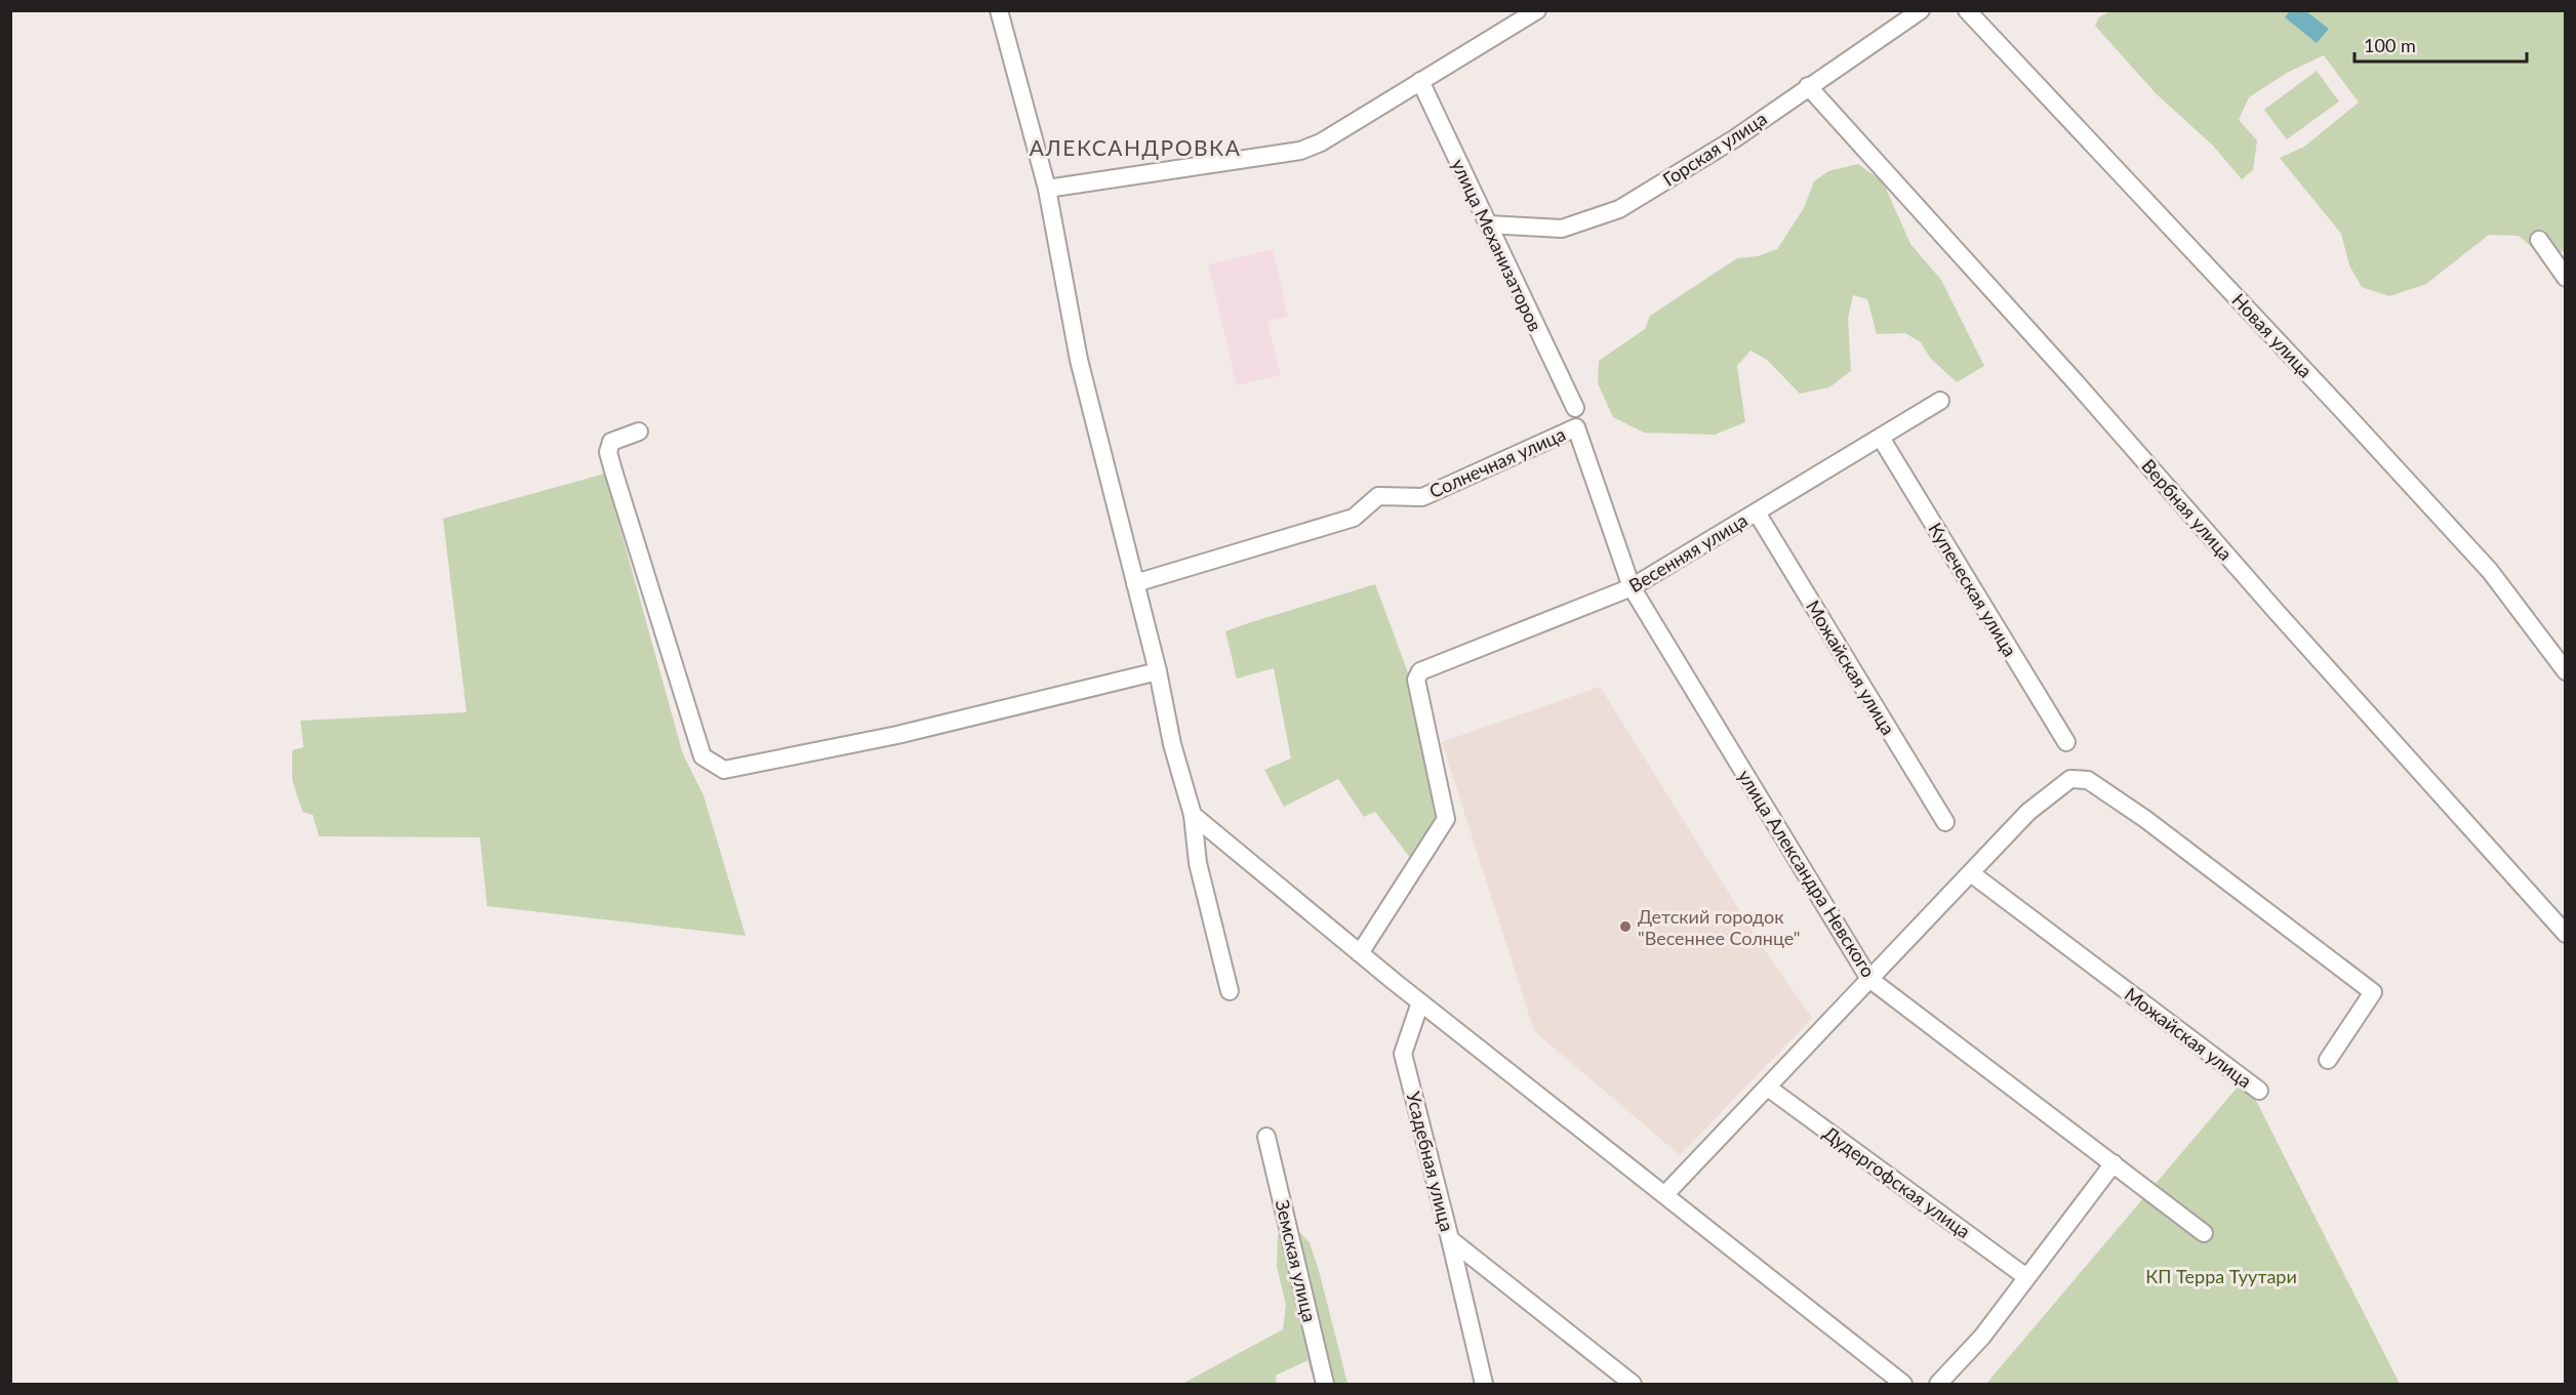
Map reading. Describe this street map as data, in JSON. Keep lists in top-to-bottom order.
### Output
{
  "streets": {
    "street": [
      "Горская улица",
      "улица Механизаторов",
      "Новая улица",
      "Солнечная улица",
      "Вербная улица",
      "Весенняя улица",
      "Купеческая улица",
      "Можайская улица",
      "улица Александра Невского",
      "Усадебная улица",
      "Дудергофская улица",
      "Земская улица"
    ]
  },
  "crossings": [
    ["Горская улица", "улица Механизаторов"],
    ["Горская улица", "Вербная улица"],
    ["Солнечная улица", "улица Александра Невского"],
    ["Весенняя улица", "Купеческая улица"],
    ["Весенняя улица", "Можайская улица"],
    ["Весенняя улица", "улица Александра Невского"]
  ],
  "districts": ["АЛЕКСАНДРОВКА"],
  "parks": ["КП Терра Туутари"],
  "places": ["Детский городок \"Весеннее Солнце\""],
  "scale_bar": "100 m"
}
